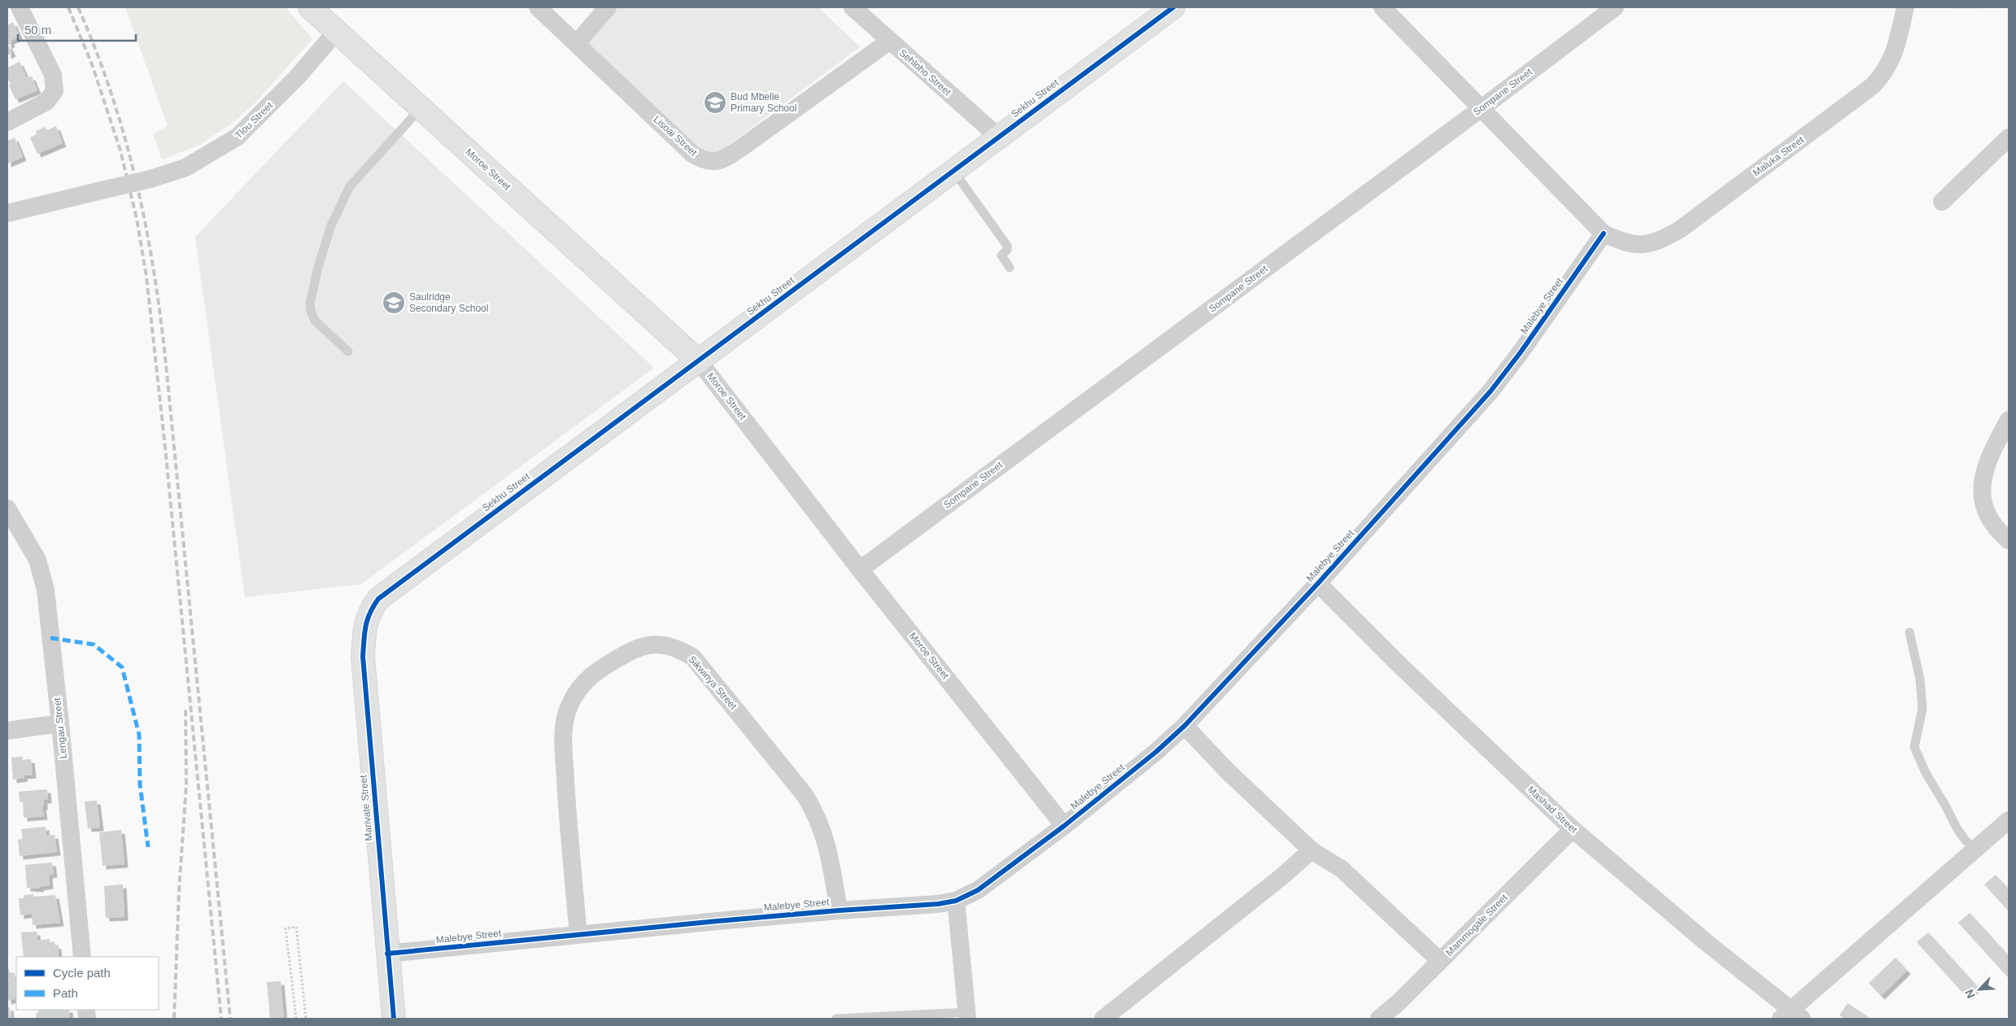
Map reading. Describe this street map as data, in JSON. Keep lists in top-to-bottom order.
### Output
{
  "streets": {
    "street": [
      "Sehloho Street",
      "Sompane Street",
      "Sekhu Street",
      "Tlou Street",
      "Lisoai Street",
      "Maluka Street",
      "Moroe Street",
      "Malebye Street",
      "Sikwinya Street",
      "Lengau Street",
      "Marivate Street",
      "Mashad Street",
      "Mammogale Street"
    ]
  },
  "crossings": [
    ["Sehloho Street", "Sekhu Street"],
    ["Sehloho Street", "Lisoai Street"],
    ["Sompane Street", "Moroe Street"],
    ["Sekhu Street", "Moroe Street"],
    ["Sekhu Street", "Marivate Street"],
    ["Tlou Street", "Moroe Street"],
    ["Maluka Street", "Malebye Street"],
    ["Moroe Street", "Malebye Street"],
    ["Malebye Street", "Sikwinya Street"],
    ["Malebye Street", "Marivate Street"],
    ["Malebye Street", "Mashad Street"],
    ["Mashad Street", "Mammogale Street"]
  ],
  "places": {
    "school or university": ["Bud Mbelle Primary School", "Saulridge Secondary School"]
  },
  "legend": ["Cycle path", "Path"],
  "scale_bar": "50 m",
  "north": "bottom left"
}
